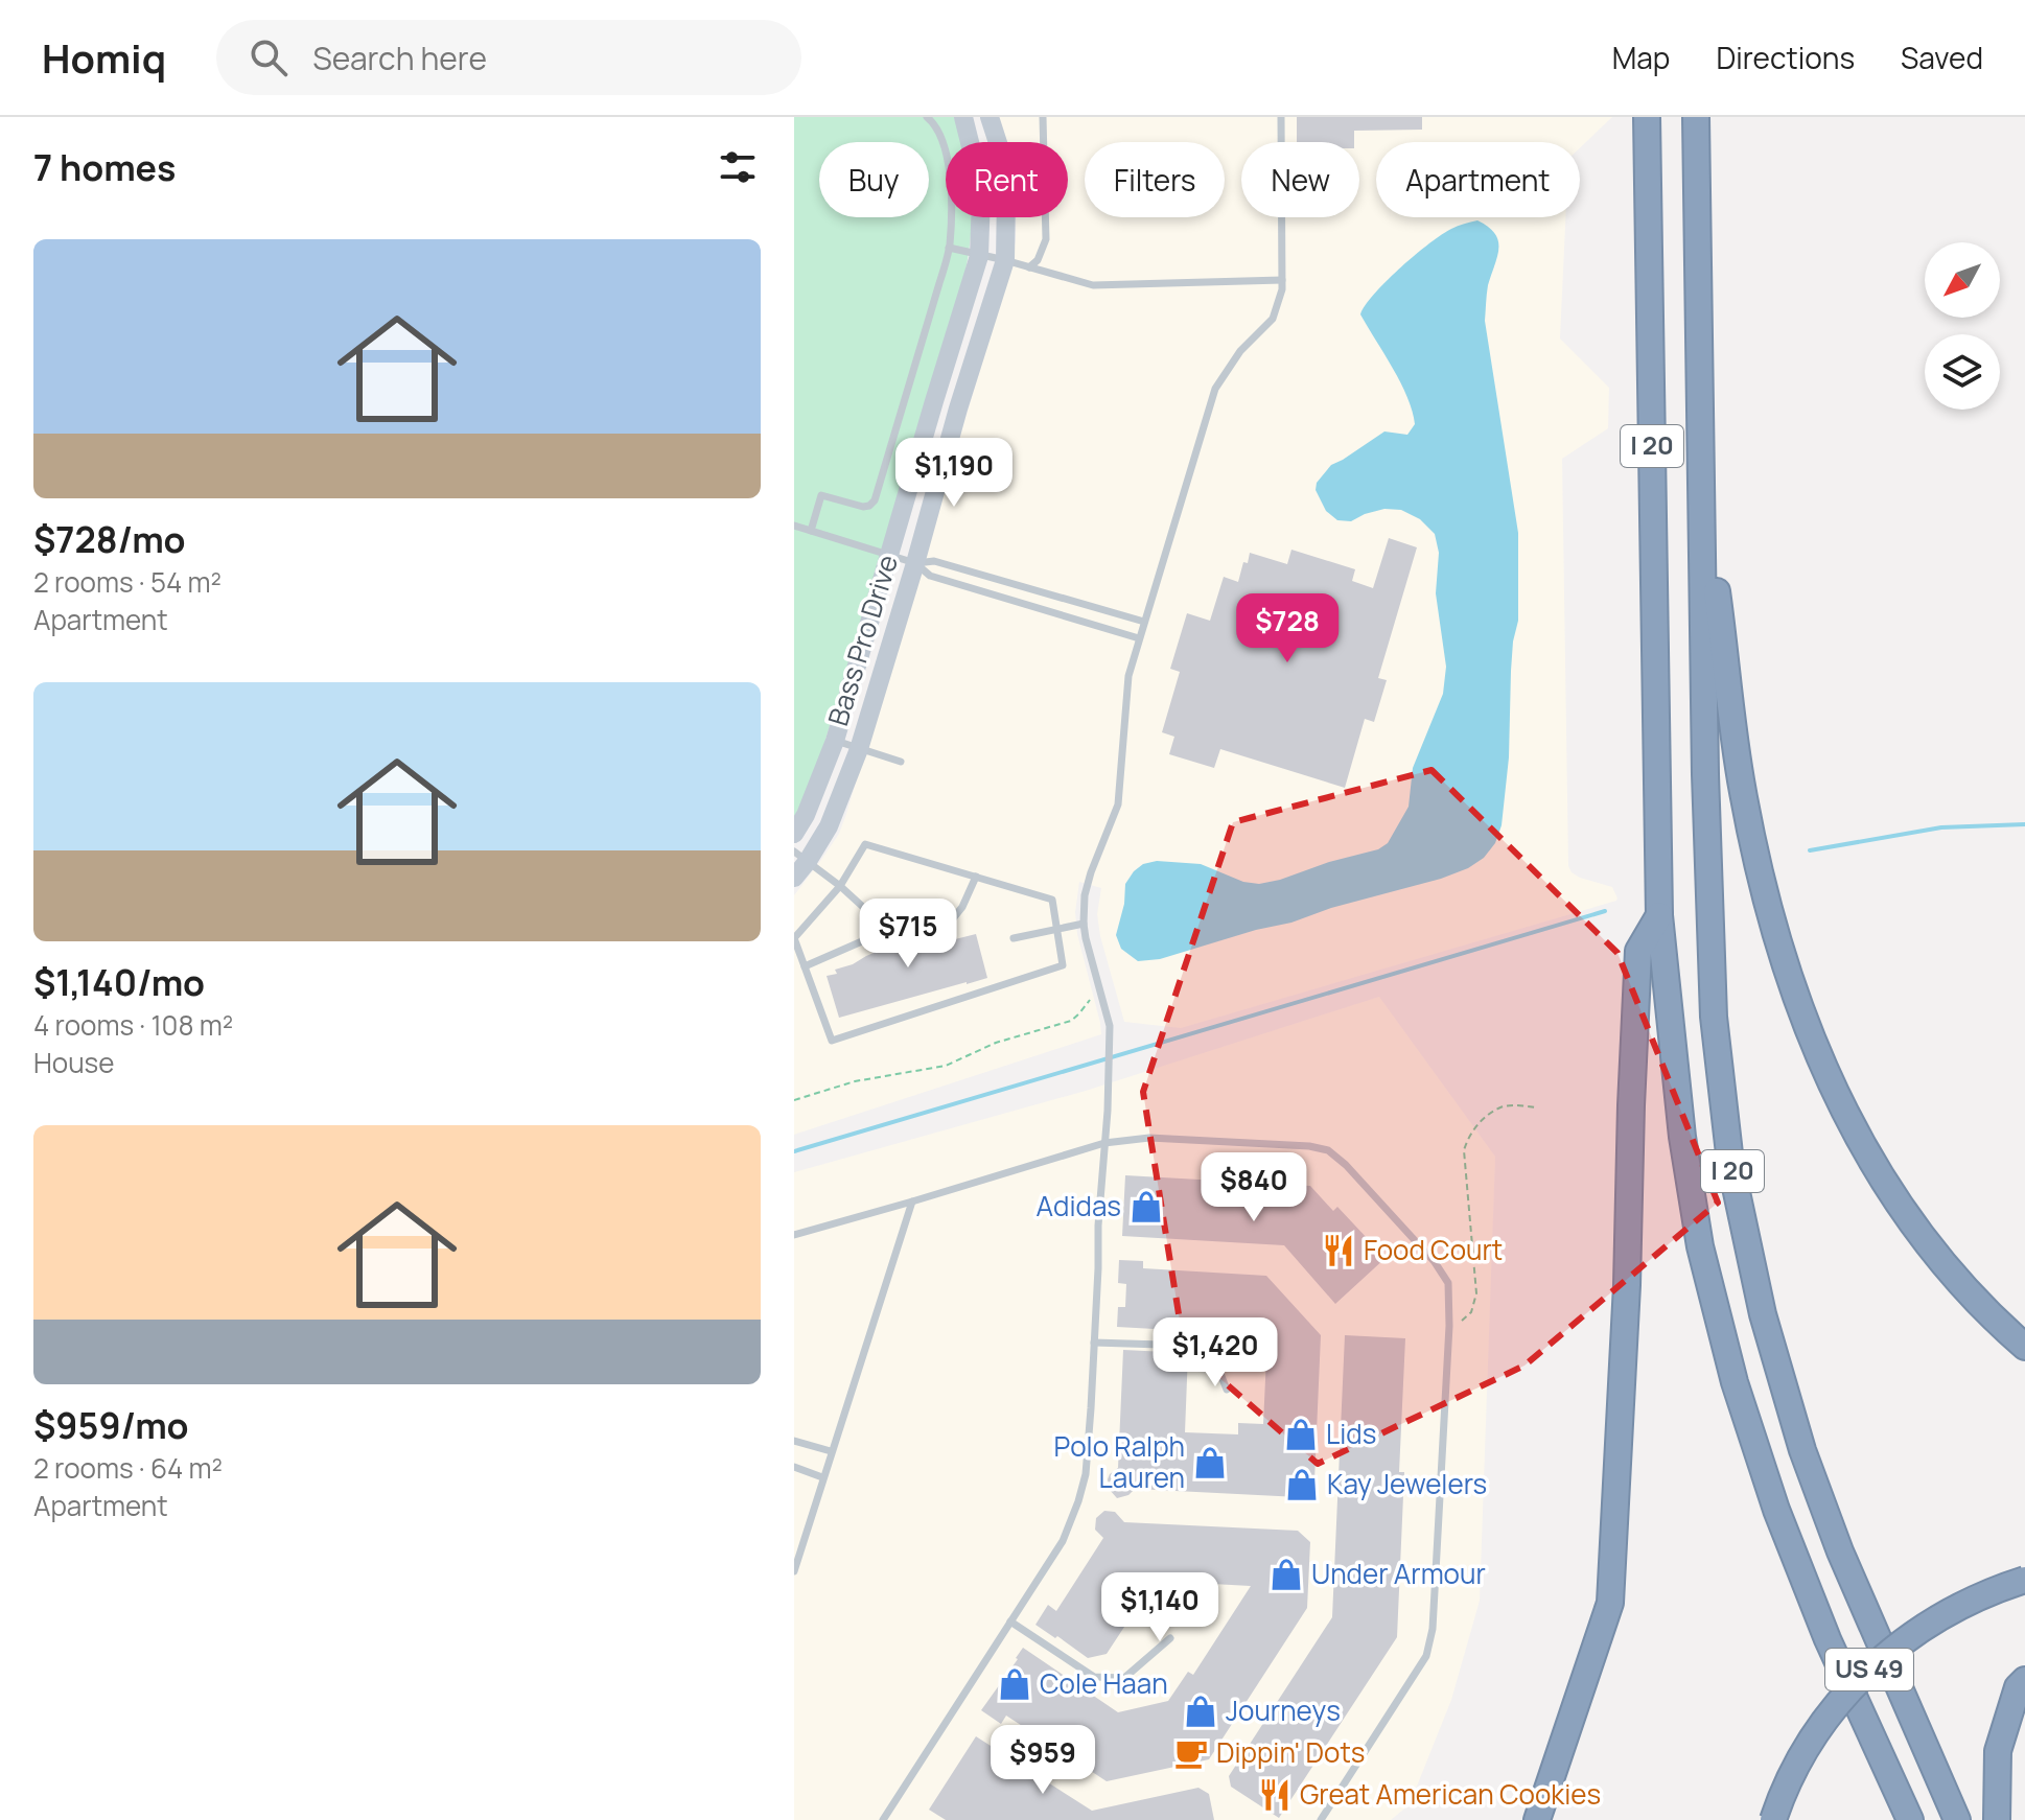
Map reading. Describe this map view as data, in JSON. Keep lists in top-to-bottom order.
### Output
{
  "streets": {
    "highway": ["I 20", "US 49"],
    "street": ["Bass Pro Drive"]
  },
  "places": {
    "shop": [
      "Adidas",
      "Lids",
      "Polo Ralph Lauren",
      "Kay Jewelers",
      "Under Armour",
      "Cole Haan",
      "Journeys"
    ],
    "restaurant": ["Food Court", "Great American Cookies"],
    "cafe": ["Dippin' Dots"]
  },
  "north": "bottom left",
  "page": {
    "header": "Homiq",
    "search": "Search here",
    "nav": ["Map", "Directions", "Saved"],
    "heading": "7 homes",
    "chip": [
      "Buy",
      "Rent",
      "Filters",
      "New",
      "Apartment"
    ],
    "list": [
      {
        "name": "$728/mo",
        "note": "2 rooms · 54 m² · Apartment"
      },
      {
        "name": "$1,140/mo",
        "note": "4 rooms · 108 m² · House"
      },
      {
        "name": "$959/mo",
        "note": "2 rooms · 64 m² · Apartment"
      }
    ],
    "price": [
      "$1,190",
      "$728",
      "$715",
      "$840",
      "$1,420",
      "$1,140",
      "$959"
    ]
  }
}
